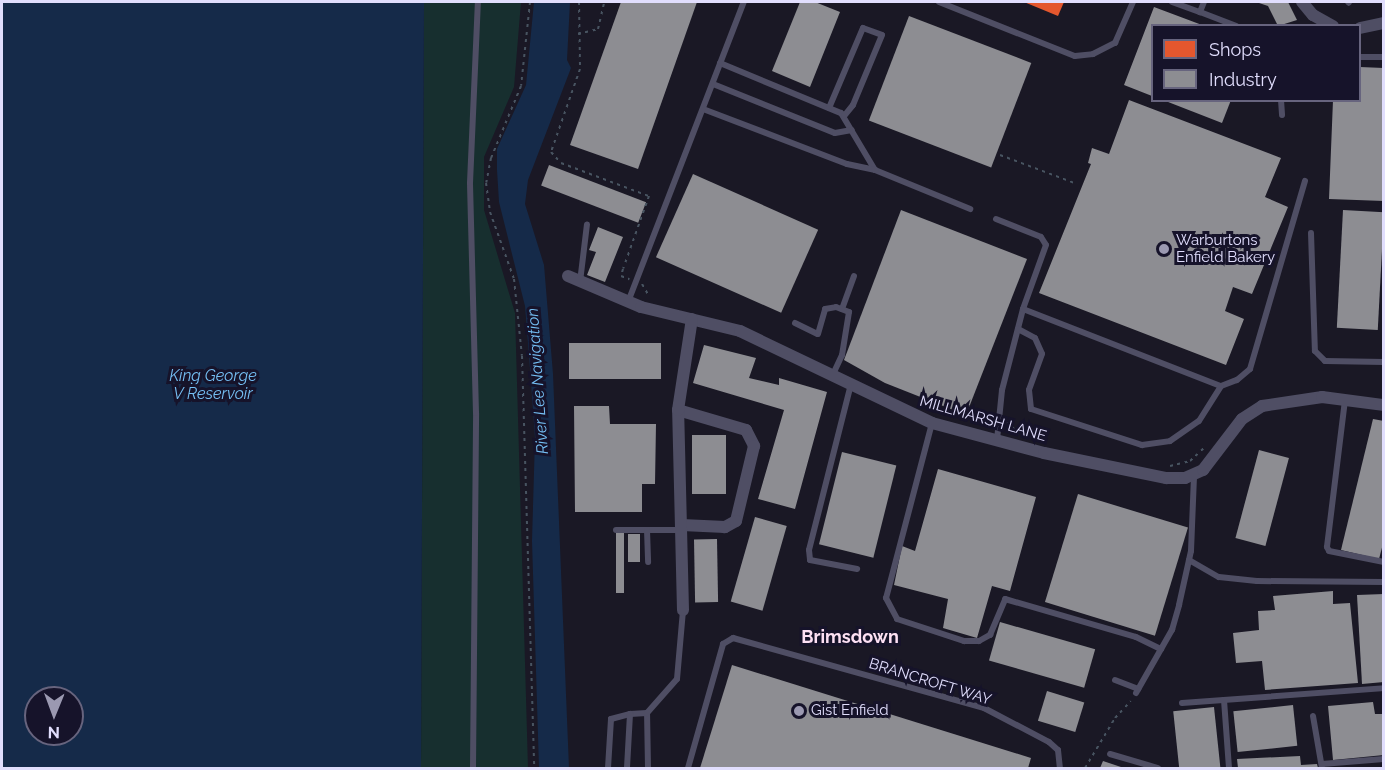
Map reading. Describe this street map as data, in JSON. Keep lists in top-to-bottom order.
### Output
{
  "streets": {
    "street": ["MILLMARSH LANE"],
    "lane": ["BRANCROFT WAY"]
  },
  "districts": ["Brimsdown"],
  "water": ["King George V Reservoir", "River Lee Navigation"],
  "places": ["Warburtons Enfield Bakery", "Gist Enfield"],
  "legend": ["Shops", "Industry"],
  "north": "bottom"
}
